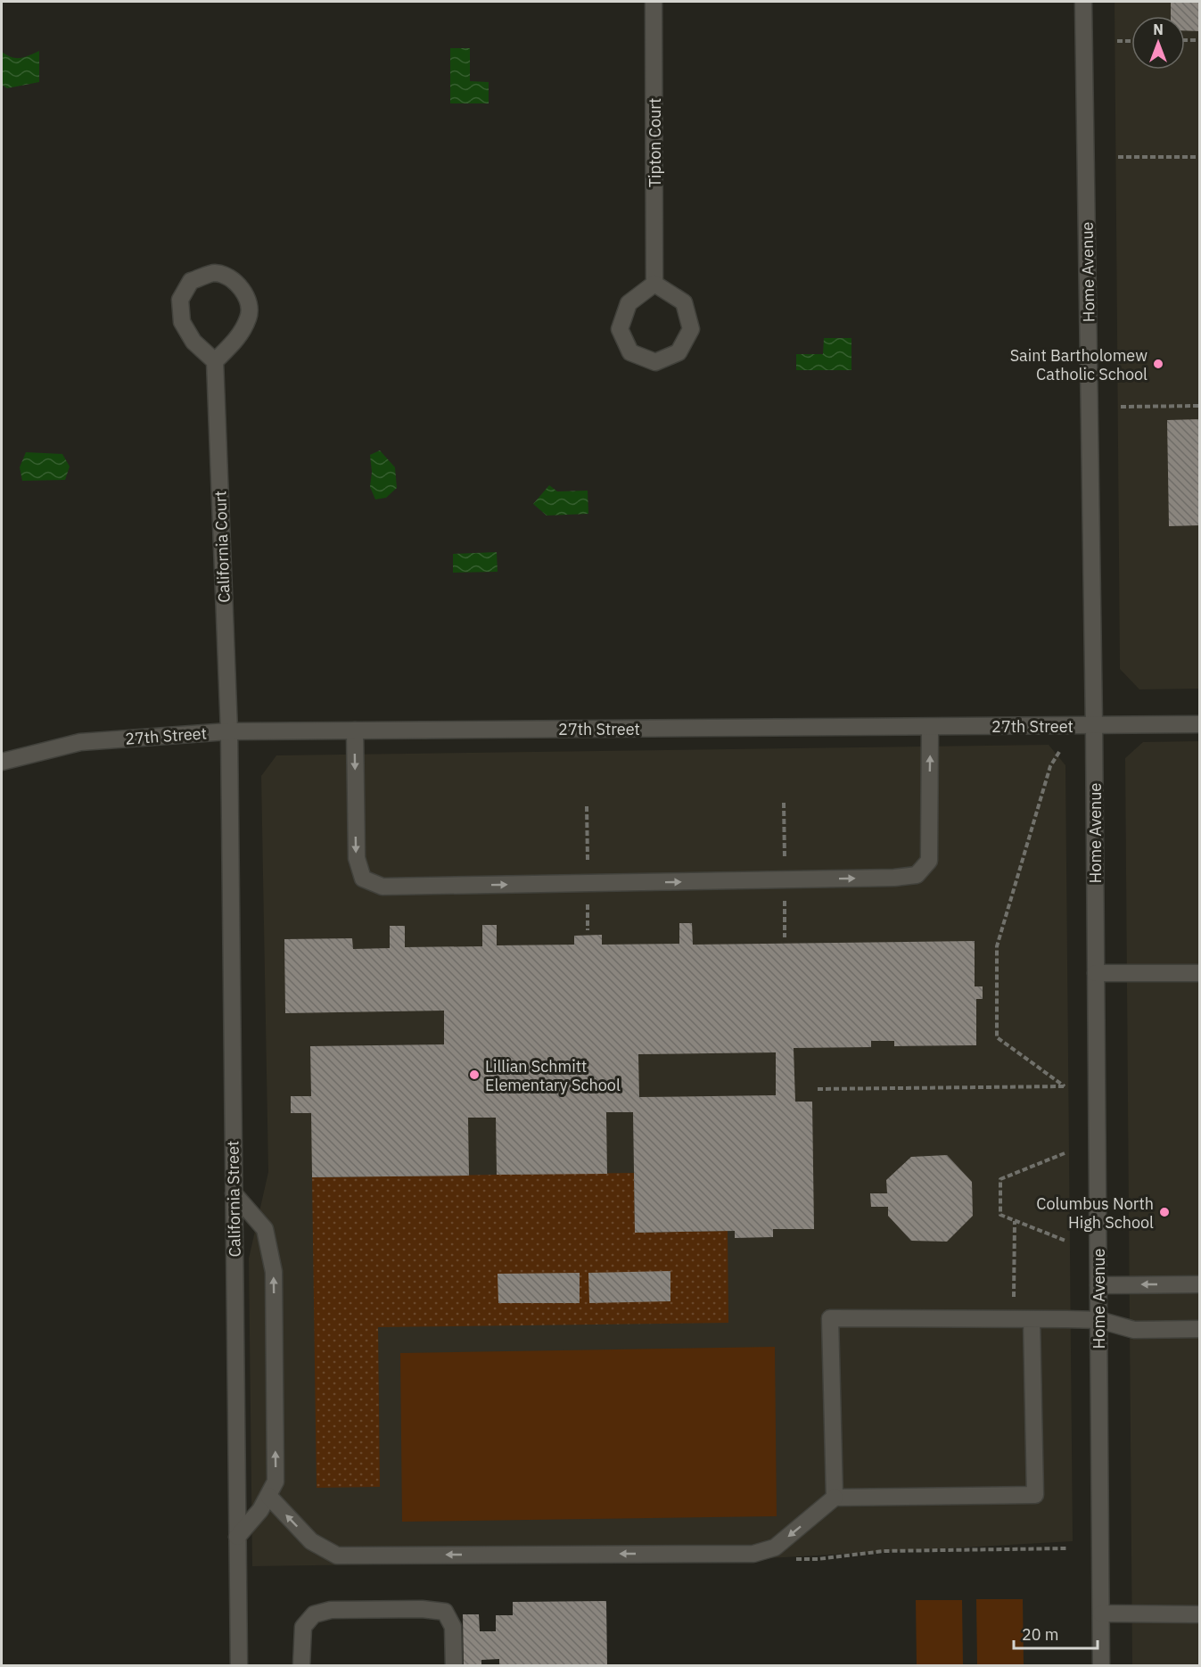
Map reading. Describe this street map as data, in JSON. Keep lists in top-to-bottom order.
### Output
{
  "streets": {
    "street": [
      "Tipton Court",
      "Home Avenue",
      "California Court",
      "27th Street",
      "California Street"
    ]
  },
  "crossings": [
    ["Home Avenue", "27th Street"],
    ["California Court", "27th Street"],
    ["California Court", "California Street"],
    ["27th Street", "California Street"]
  ],
  "places": ["Saint Bartholomew Catholic School", "Lillian Schmitt Elementary School", "Columbus North High School"],
  "scale_bar": "20 m",
  "north": "top"
}
